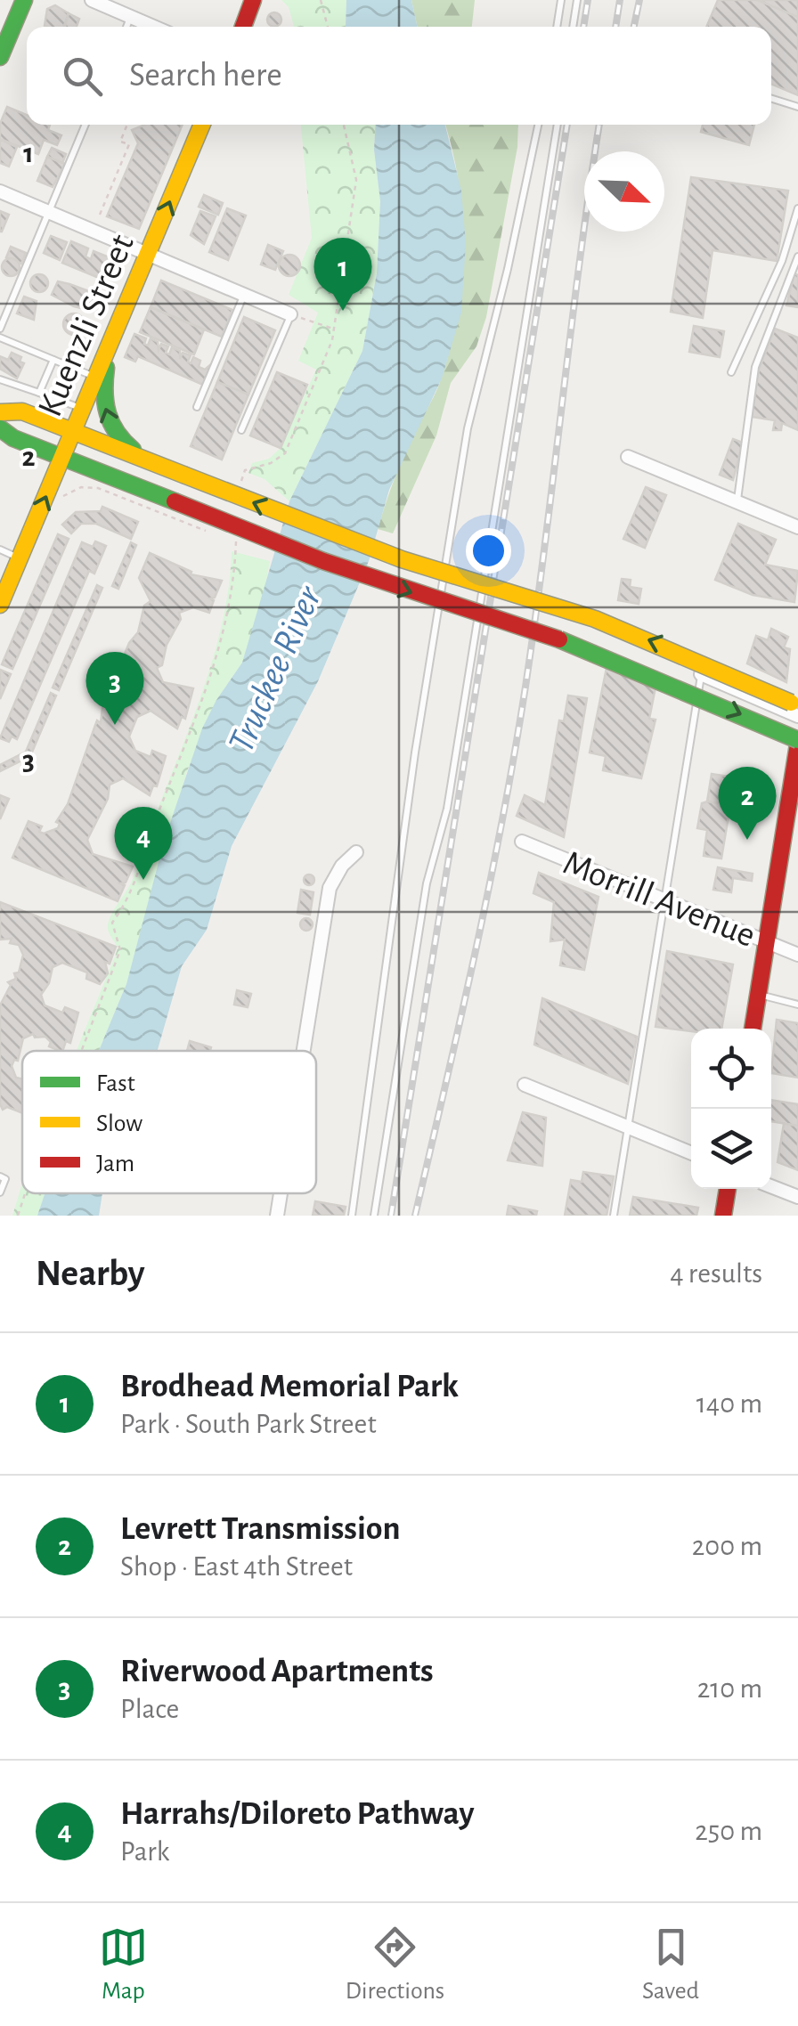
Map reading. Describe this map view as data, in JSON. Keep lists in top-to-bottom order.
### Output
{
  "streets": {
    "main road": ["Kuenzli Street"],
    "street": ["Morrill Avenue"]
  },
  "one_way": ["Kuenzli Street"],
  "water": ["Truckee River"],
  "legend": ["Fast", "Slow", "Jam"],
  "north": "bottom right",
  "page": {
    "search": "Search here",
    "pins": [
      "1",
      "3",
      "2",
      "4"
    ],
    "heading": ["Nearby", "4 results"],
    "list": [
      {
        "mark": "1",
        "name": "Brodhead Memorial Park",
        "note": "Park · South Park Street",
        "value": "140 m"
      },
      {
        "mark": "2",
        "name": "Levrett Transmission",
        "note": "Shop · East 4th Street",
        "value": "200 m"
      },
      {
        "mark": "3",
        "name": "Riverwood Apartments",
        "note": "Place",
        "value": "210 m"
      },
      {
        "mark": "4",
        "name": "Harrahs/Diloreto Pathway",
        "note": "Park",
        "value": "250 m"
      }
    ],
    "nav": ["Map", "Directions", "Saved"]
  },
  "grid": {
    "rows": ["1", "2", "3"]
  }
}
